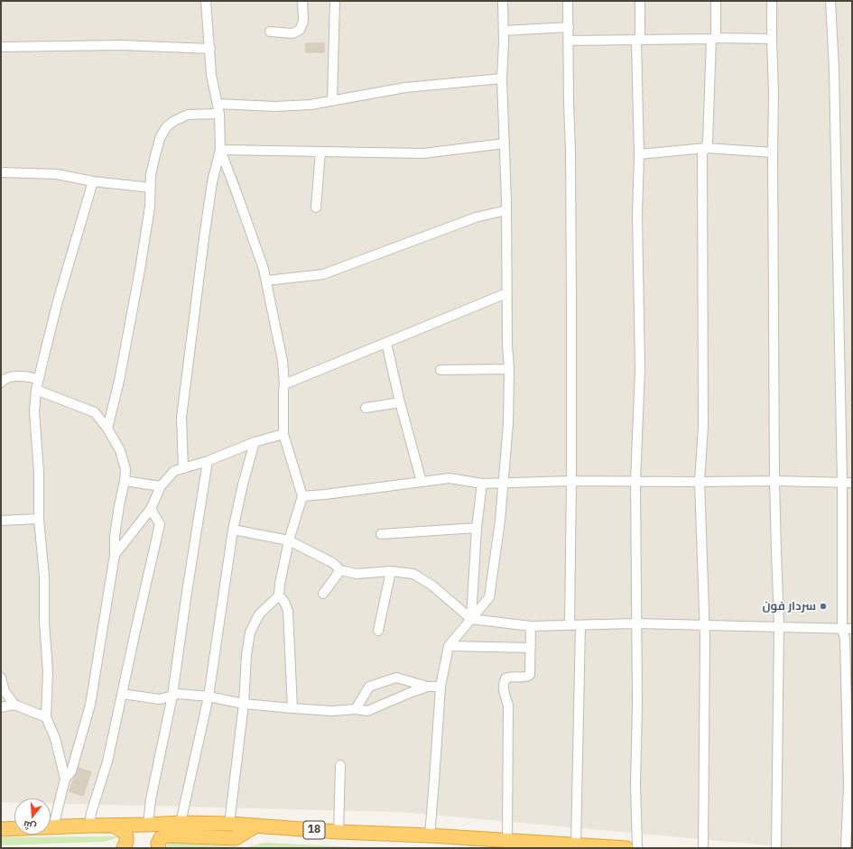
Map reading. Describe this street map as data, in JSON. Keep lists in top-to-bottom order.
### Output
{
  "streets": {
    "highway": ["18"]
  },
  "places": ["سردار فون"],
  "north": "bottom"
}
